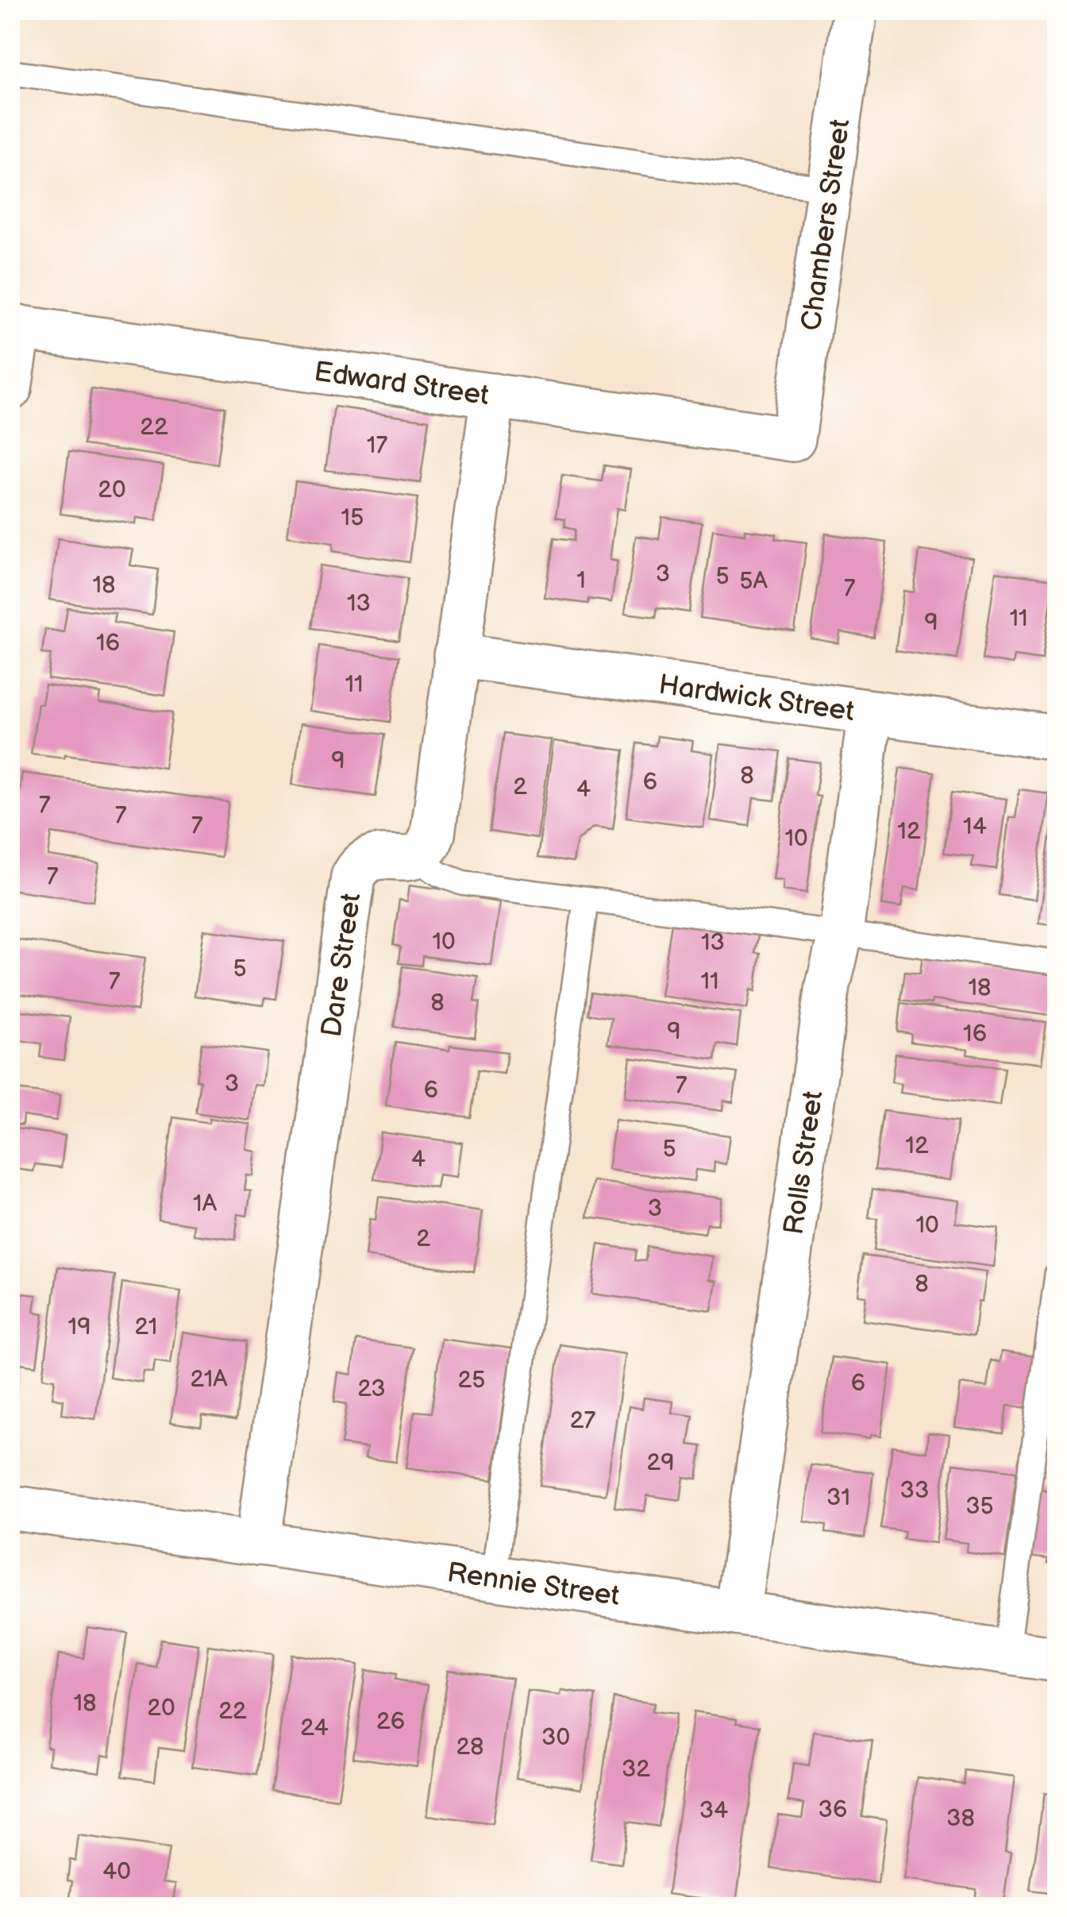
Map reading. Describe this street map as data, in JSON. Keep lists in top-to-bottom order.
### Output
{
  "streets": {
    "street": [
      "Chambers Street",
      "Edward Street",
      "Hardwick Street",
      "Dare Street",
      "Rolls Street",
      "Rennie Street"
    ]
  },
  "crossings": [
    ["Chambers Street", "Edward Street"],
    ["Hardwick Street", "Rolls Street"],
    ["Dare Street", "Rennie Street"],
    ["Rolls Street", "Rennie Street"]
  ],
  "house_numbers": [
    "22",
    "17",
    "20",
    "15",
    "3",
    "5",
    "1",
    "5A",
    "18",
    "7",
    "13",
    "11",
    "9",
    "16",
    "11",
    "9",
    "8",
    "6",
    "2",
    "4",
    "7",
    "7",
    "7",
    "14",
    "12",
    "10",
    "7",
    "10",
    "13",
    "5",
    "7",
    "11",
    "18",
    "8",
    "9",
    "16",
    "3",
    "7",
    "6",
    "12",
    "5",
    "4",
    "1A",
    "3",
    "10",
    "2",
    "8",
    "19",
    "21",
    "21A",
    "25",
    "6",
    "23",
    "27",
    "29",
    "33",
    "31",
    "35",
    "18",
    "20",
    "22",
    "26",
    "24",
    "30",
    "28",
    "32",
    "36",
    "34",
    "38",
    "40"
  ]
}
